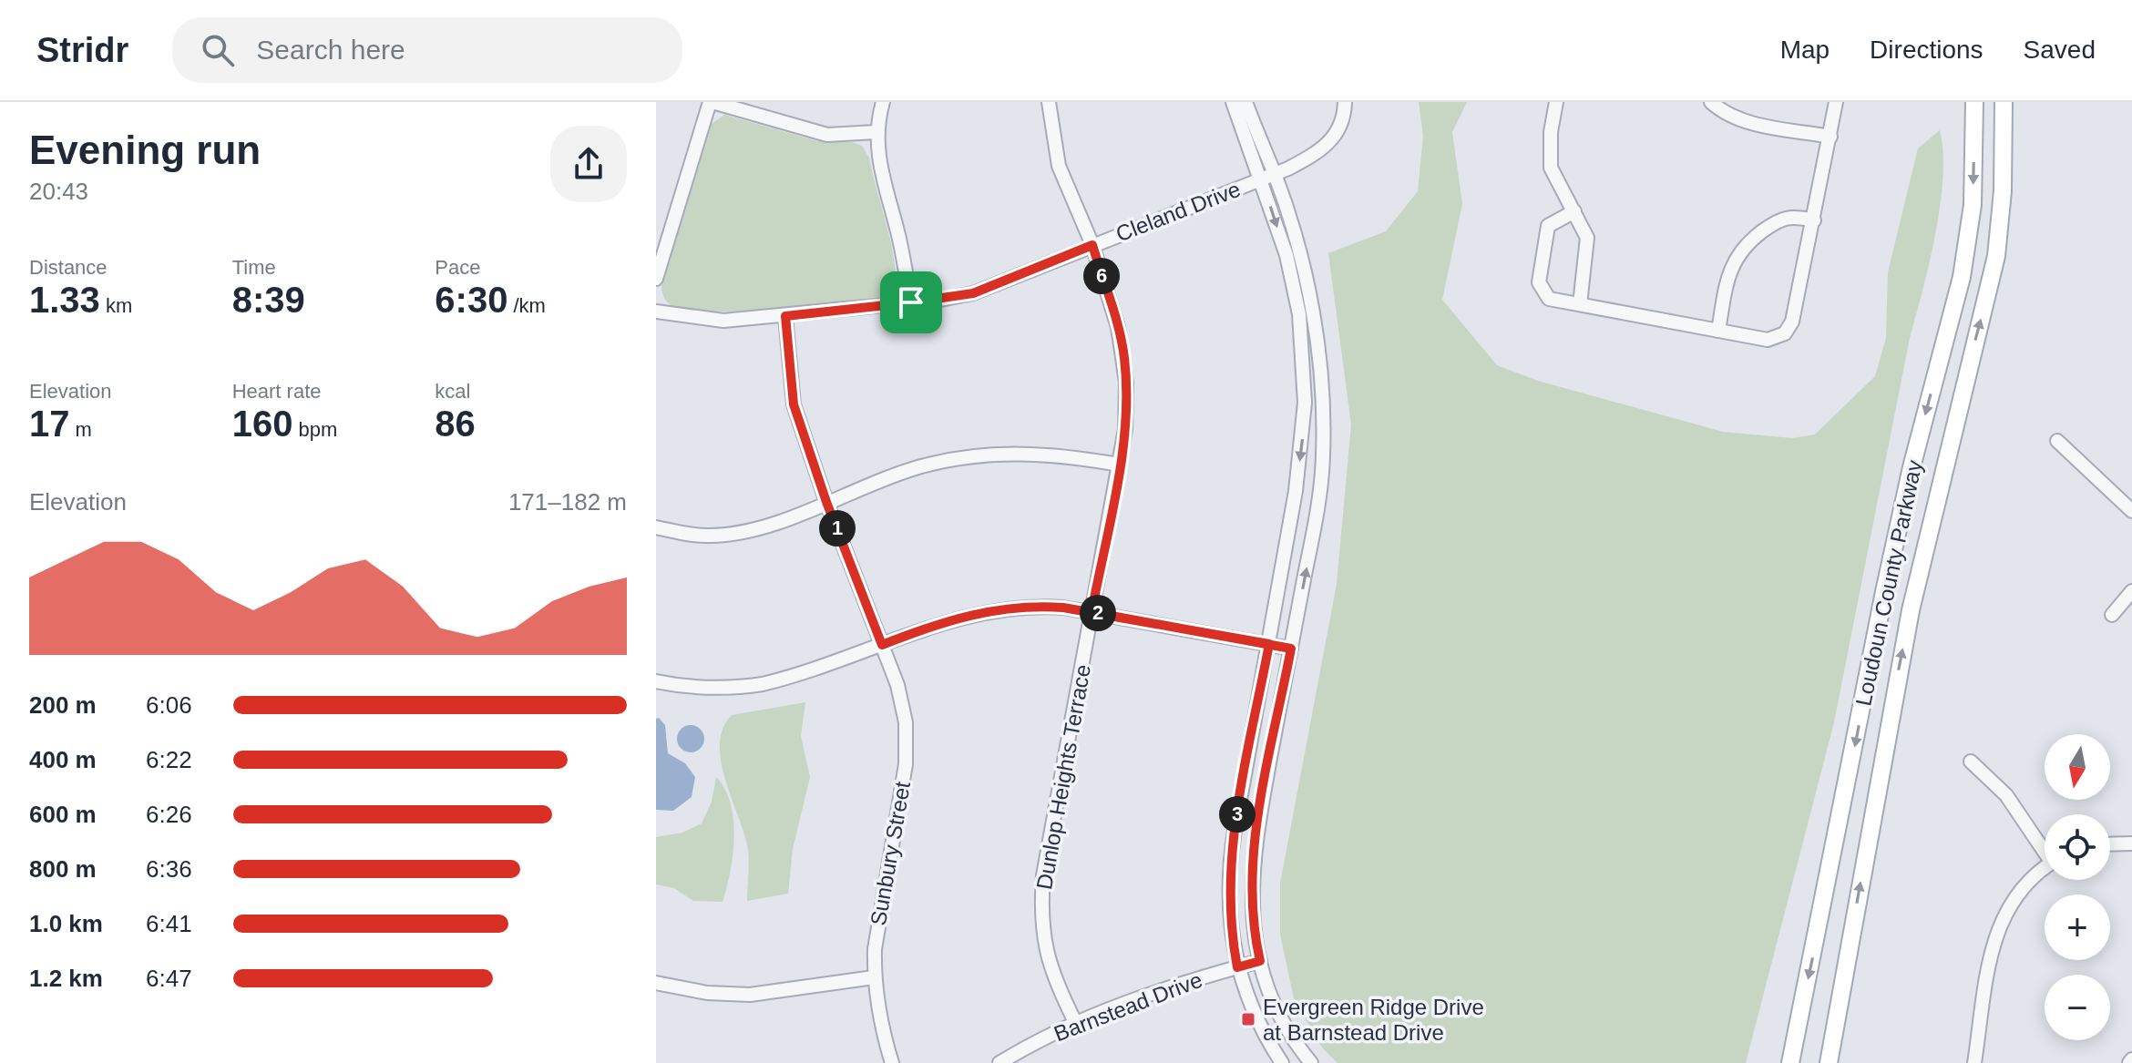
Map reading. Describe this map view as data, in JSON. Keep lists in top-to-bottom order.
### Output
{
  "streets": {
    "main road": ["Loudoun County Parkway"],
    "street": [
      "Cleland Drive",
      "Dunlop Heights Terrace",
      "Sunbury Street",
      "Barnstead Drive"
    ]
  },
  "crossings": [
    ["Cleland Drive", "Dunlop Heights Terrace"],
    ["Cleland Drive", "Sunbury Street"],
    ["Dunlop Heights Terrace", "Barnstead Drive"]
  ],
  "places": {
    "transit": ["Evergreen Ridge Drive at Barnstead Drive"]
  },
  "north": "bottom",
  "page": {
    "header": "Stridr",
    "search": "Search here",
    "nav": ["Map", "Directions", "Saved"],
    "heading": ["Evening run", "20:43"],
    "stats": [
      ["Distance", "1.33 km"],
      ["Time", "8:39"],
      ["Pace", "6:30 /km"],
      ["Elevation", "17 m"],
      ["Heart rate", "160 bpm"],
      ["kcal", "86"]
    ],
    "pins": [
      "6",
      "1",
      "2",
      "3"
    ],
    "chart": ["Elevation", "171–182 m"],
    "list": [
      {
        "name": "200 m",
        "note": "6:06"
      },
      {
        "name": "400 m",
        "note": "6:22"
      },
      {
        "name": "600 m",
        "note": "6:26"
      },
      {
        "name": "800 m",
        "note": "6:36"
      },
      {
        "name": "1.0 km",
        "note": "6:41"
      },
      {
        "name": "1.2 km",
        "note": "6:47"
      }
    ],
    "map_buttons": ["+", "−"]
  }
}
